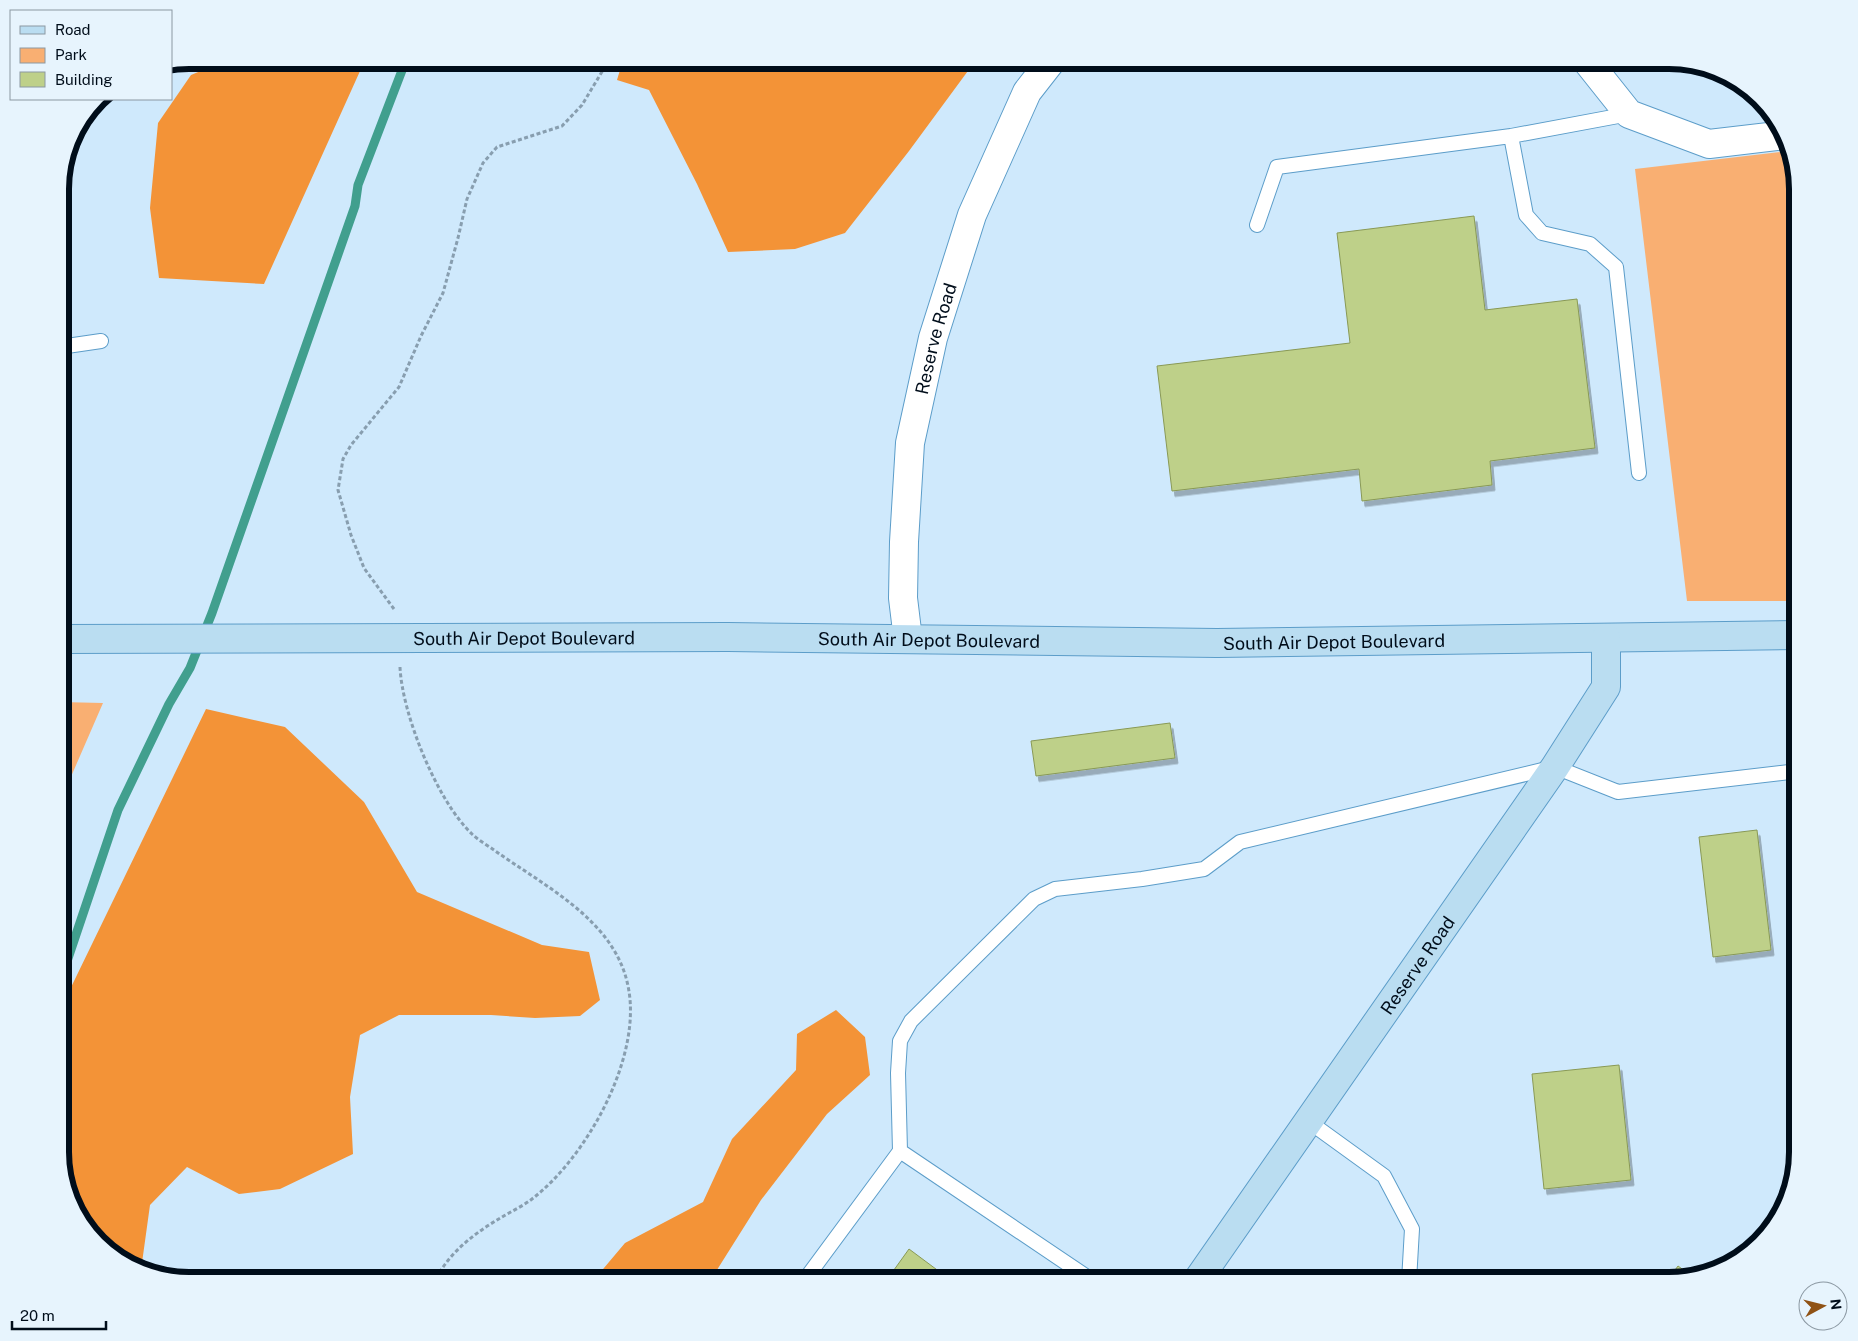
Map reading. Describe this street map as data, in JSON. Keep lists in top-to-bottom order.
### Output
{
  "streets": {
    "street": ["Reserve Road", "South Air Depot Boulevard"]
  },
  "crossings": [
    ["Reserve Road", "South Air Depot Boulevard"]
  ],
  "legend": ["Road", "Park", "Building"],
  "scale_bar": "20 m",
  "north": "right"
}
